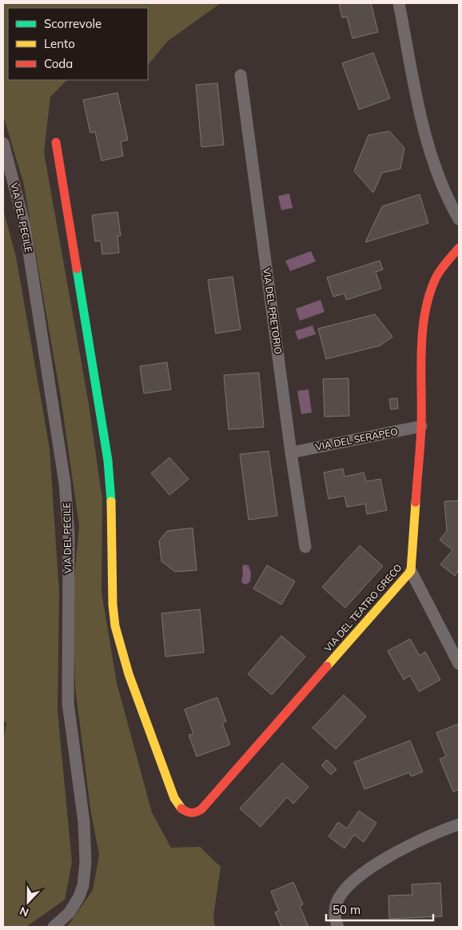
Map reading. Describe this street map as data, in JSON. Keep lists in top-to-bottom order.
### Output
{
  "streets": {
    "street": [
      "VIA DEL PECILE",
      "VIA DEL PRETORIO",
      "VIA DEL SERAPEO",
      "VIA DEL TEATRO GRECO"
    ]
  },
  "crossings": [
    ["VIA DEL PRETORIO", "VIA DEL SERAPEO"],
    ["VIA DEL SERAPEO", "VIA DEL TEATRO GRECO"]
  ],
  "legend": ["Scorrevole", "Lento", "Coda"],
  "scale_bar": "50 m",
  "north": "bottom"
}
